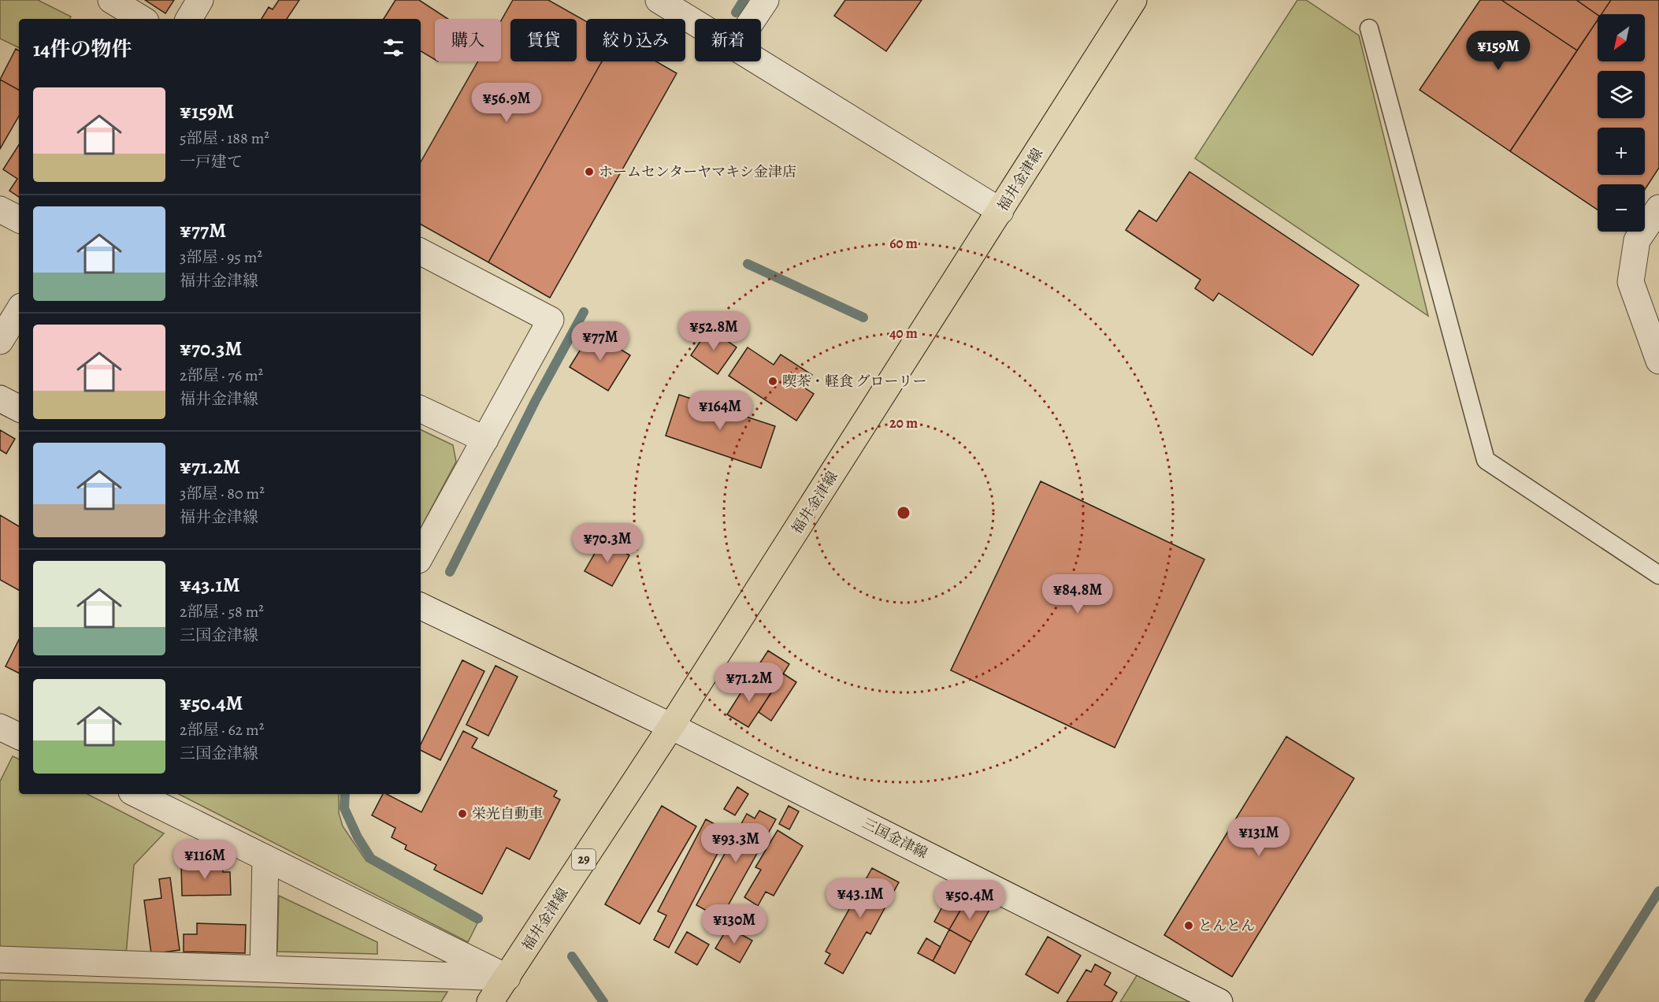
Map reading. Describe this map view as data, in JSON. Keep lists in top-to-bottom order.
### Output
{
  "streets": {
    "main road": ["福井金津線", "29"],
    "street": ["三国金津線"]
  },
  "crossings": [
    ["福井金津線", "三国金津線"]
  ],
  "places": [
    "ホームセンターヤマキシ金津店",
    "喫茶・軽食 グローリー",
    "栄光自動車",
    "とんとん"
  ],
  "north": "bottom left",
  "page": {
    "map_buttons": ["+", "−"],
    "chip": [
      "購入",
      "賃貸",
      "絞り込み",
      "新着"
    ],
    "heading": "14件の物件",
    "price": [
      "¥159M",
      "¥56.9M",
      "¥52.8M",
      "¥77M",
      "¥164M",
      "¥70.3M",
      "¥84.8M",
      "¥71.2M",
      "¥131M",
      "¥93.3M",
      "¥116M",
      "¥43.1M",
      "¥50.4M",
      "¥130M"
    ],
    "list": [
      {
        "name": "¥159M",
        "note": "5部屋 · 188 m² · 一戸建て"
      },
      {
        "name": "¥77M",
        "note": "3部屋 · 95 m² · 福井金津線"
      },
      {
        "name": "¥70.3M",
        "note": "2部屋 · 76 m² · 福井金津線"
      },
      {
        "name": "¥71.2M",
        "note": "3部屋 · 80 m² · 福井金津線"
      },
      {
        "name": "¥43.1M",
        "note": "2部屋 · 58 m² · 三国金津線"
      },
      {
        "name": "¥50.4M",
        "note": "2部屋 · 62 m² · 三国金津線"
      }
    ]
  },
  "rings": ["60 m", "40 m", "20 m"]
}
